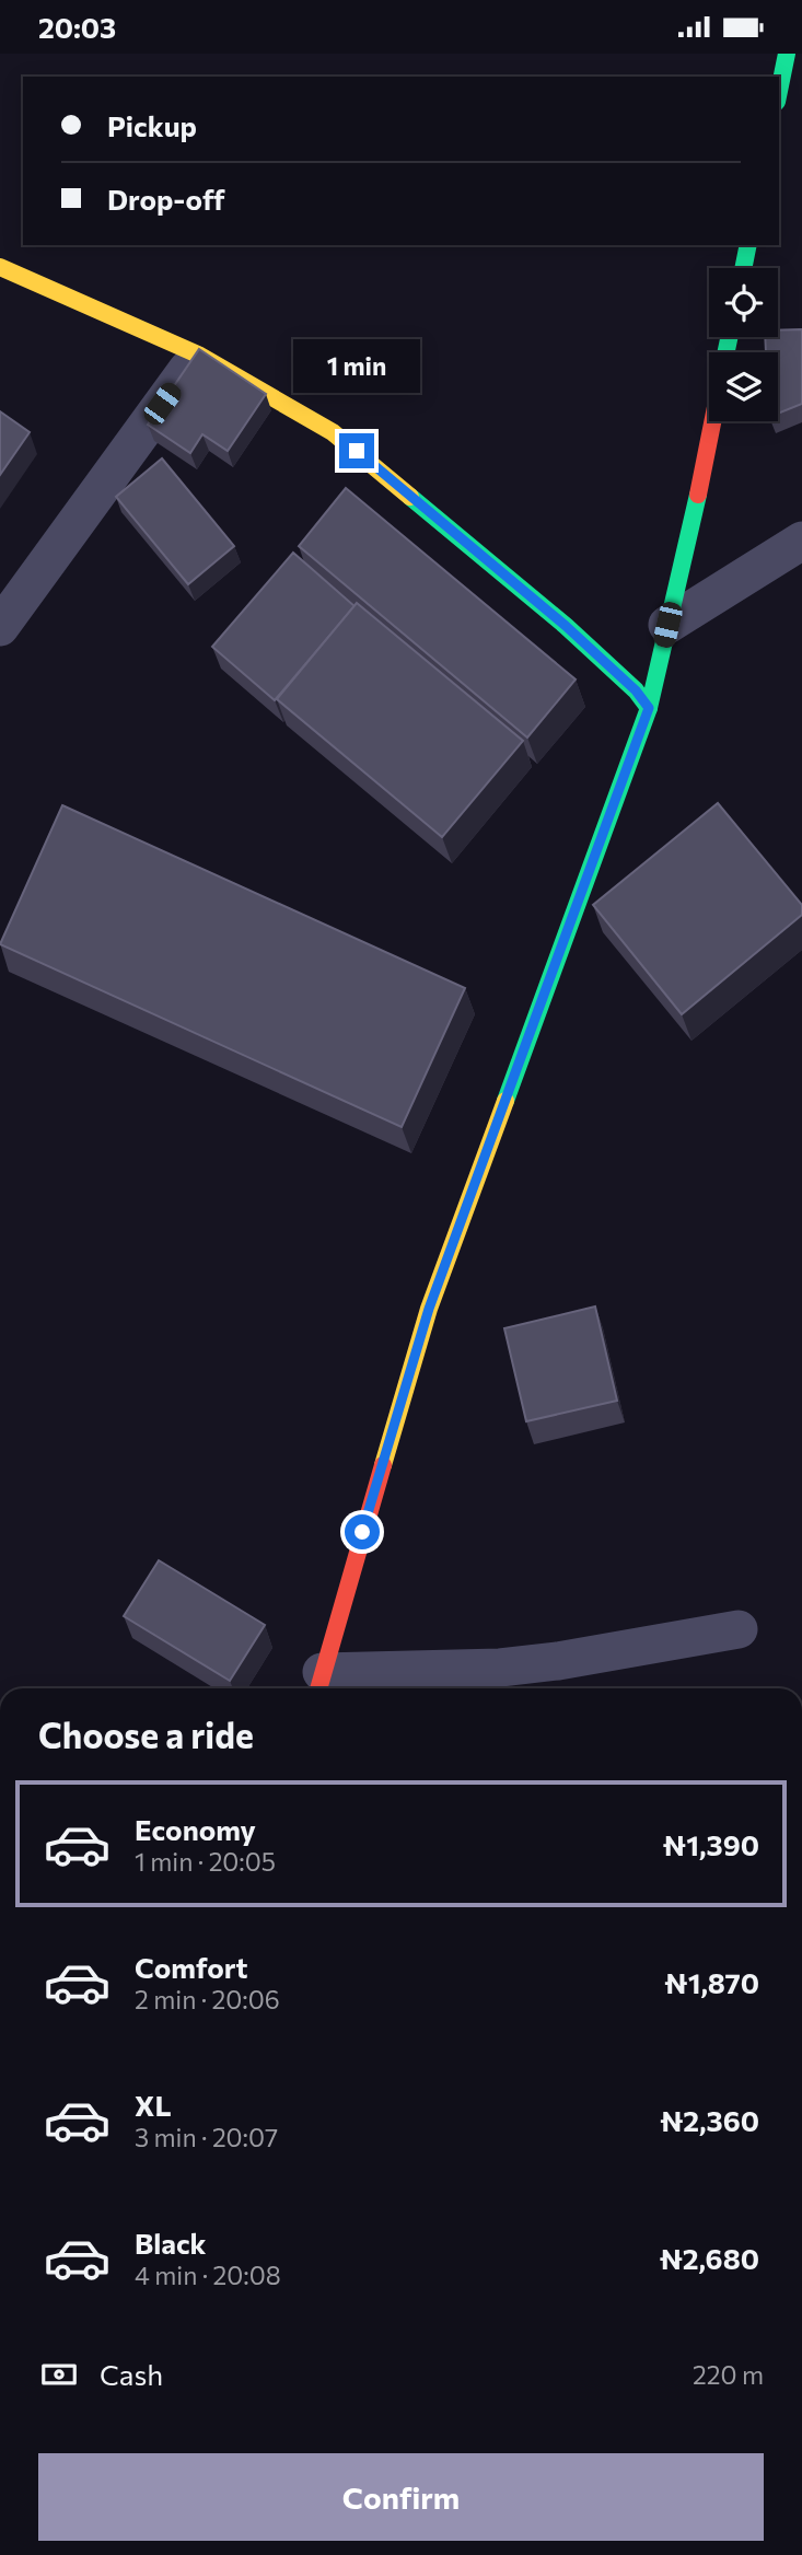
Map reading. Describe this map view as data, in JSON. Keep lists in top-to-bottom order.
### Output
{
  "page": {
    "status": "20:03",
    "banner": ["Pickup", "Drop-off"],
    "bubble": "1 min",
    "heading": "Choose a ride",
    "list": [
      {
        "name": "Economy",
        "note": "1 min · 20:05",
        "value": "₦1,390"
      },
      {
        "name": "Comfort",
        "note": "2 min · 20:06",
        "value": "₦1,870"
      },
      {
        "name": "XL",
        "note": "3 min · 20:07",
        "value": "₦2,360"
      },
      {
        "name": "Black",
        "note": "4 min · 20:08",
        "value": "₦2,680"
      }
    ],
    "pay": ["Cash", "220 m"],
    "buttons": "Confirm"
  }
}
